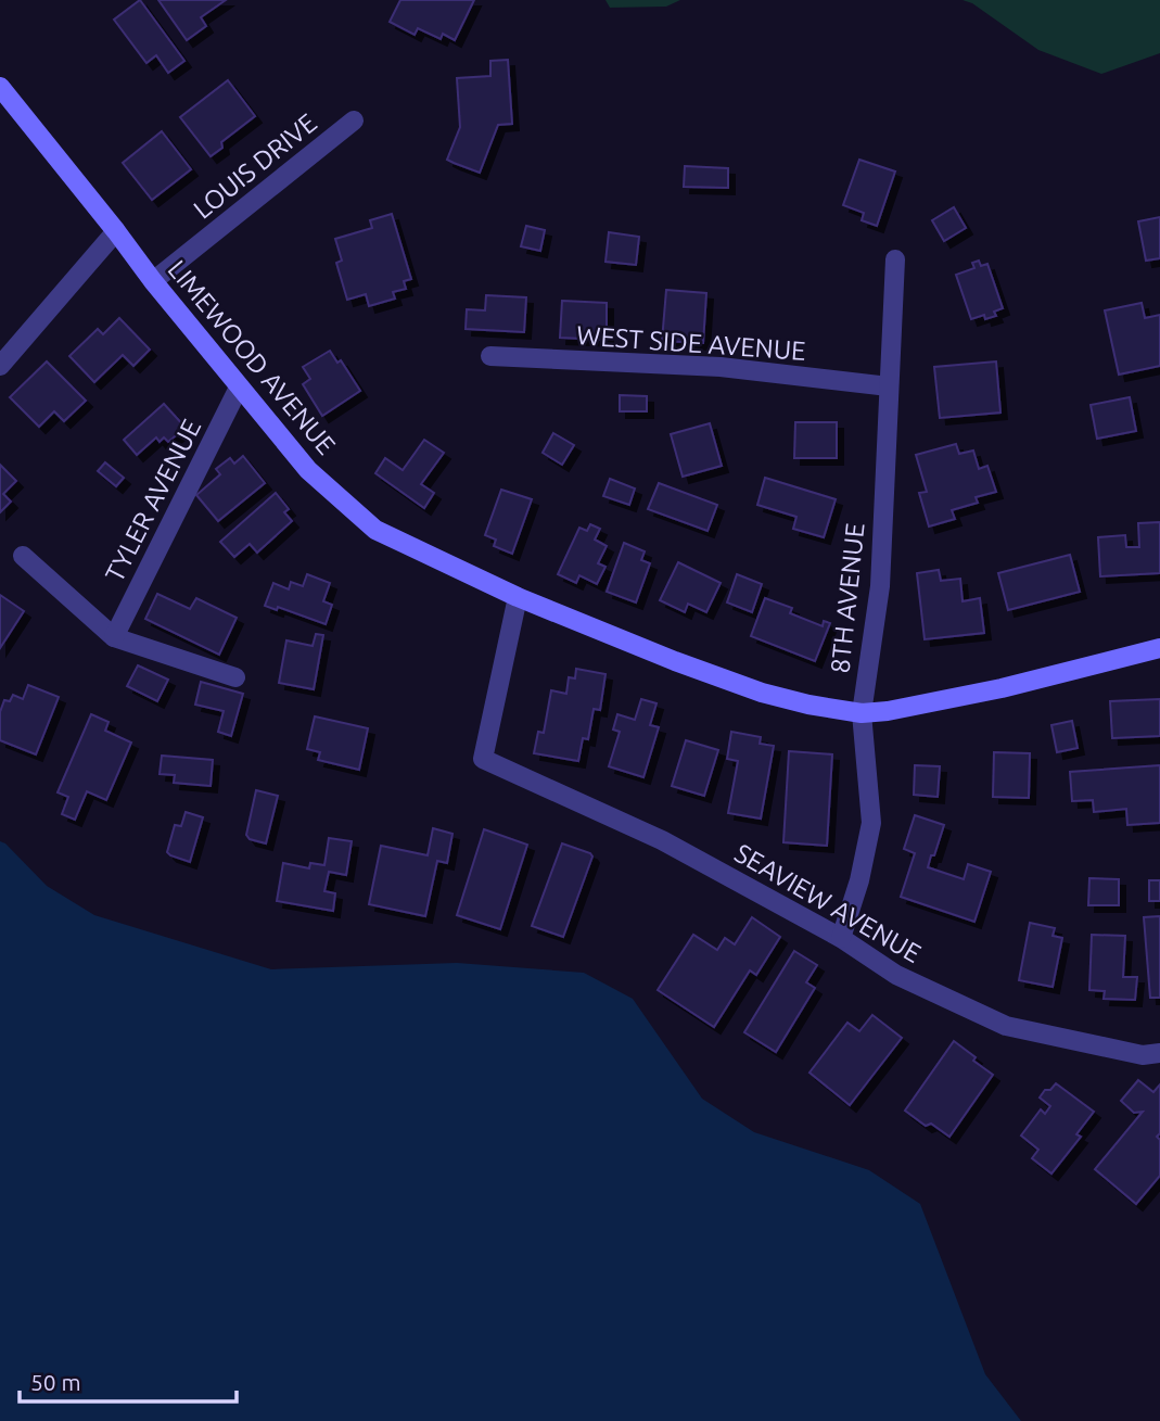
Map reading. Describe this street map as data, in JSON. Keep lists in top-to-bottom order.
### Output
{
  "streets": {
    "main road": ["LIMEWOOD AVENUE"],
    "street": [
      "LOUIS DRIVE",
      "WEST SIDE AVENUE",
      "TYLER AVENUE",
      "8TH AVENUE",
      "SEAVIEW AVENUE"
    ]
  },
  "crossings": [
    ["LOUIS DRIVE", "LIMEWOOD AVENUE"],
    ["WEST SIDE AVENUE", "8TH AVENUE"],
    ["LIMEWOOD AVENUE", "TYLER AVENUE"],
    ["LIMEWOOD AVENUE", "8TH AVENUE"],
    ["LIMEWOOD AVENUE", "SEAVIEW AVENUE"],
    ["8TH AVENUE", "SEAVIEW AVENUE"]
  ],
  "scale_bar": "50 m"
}
